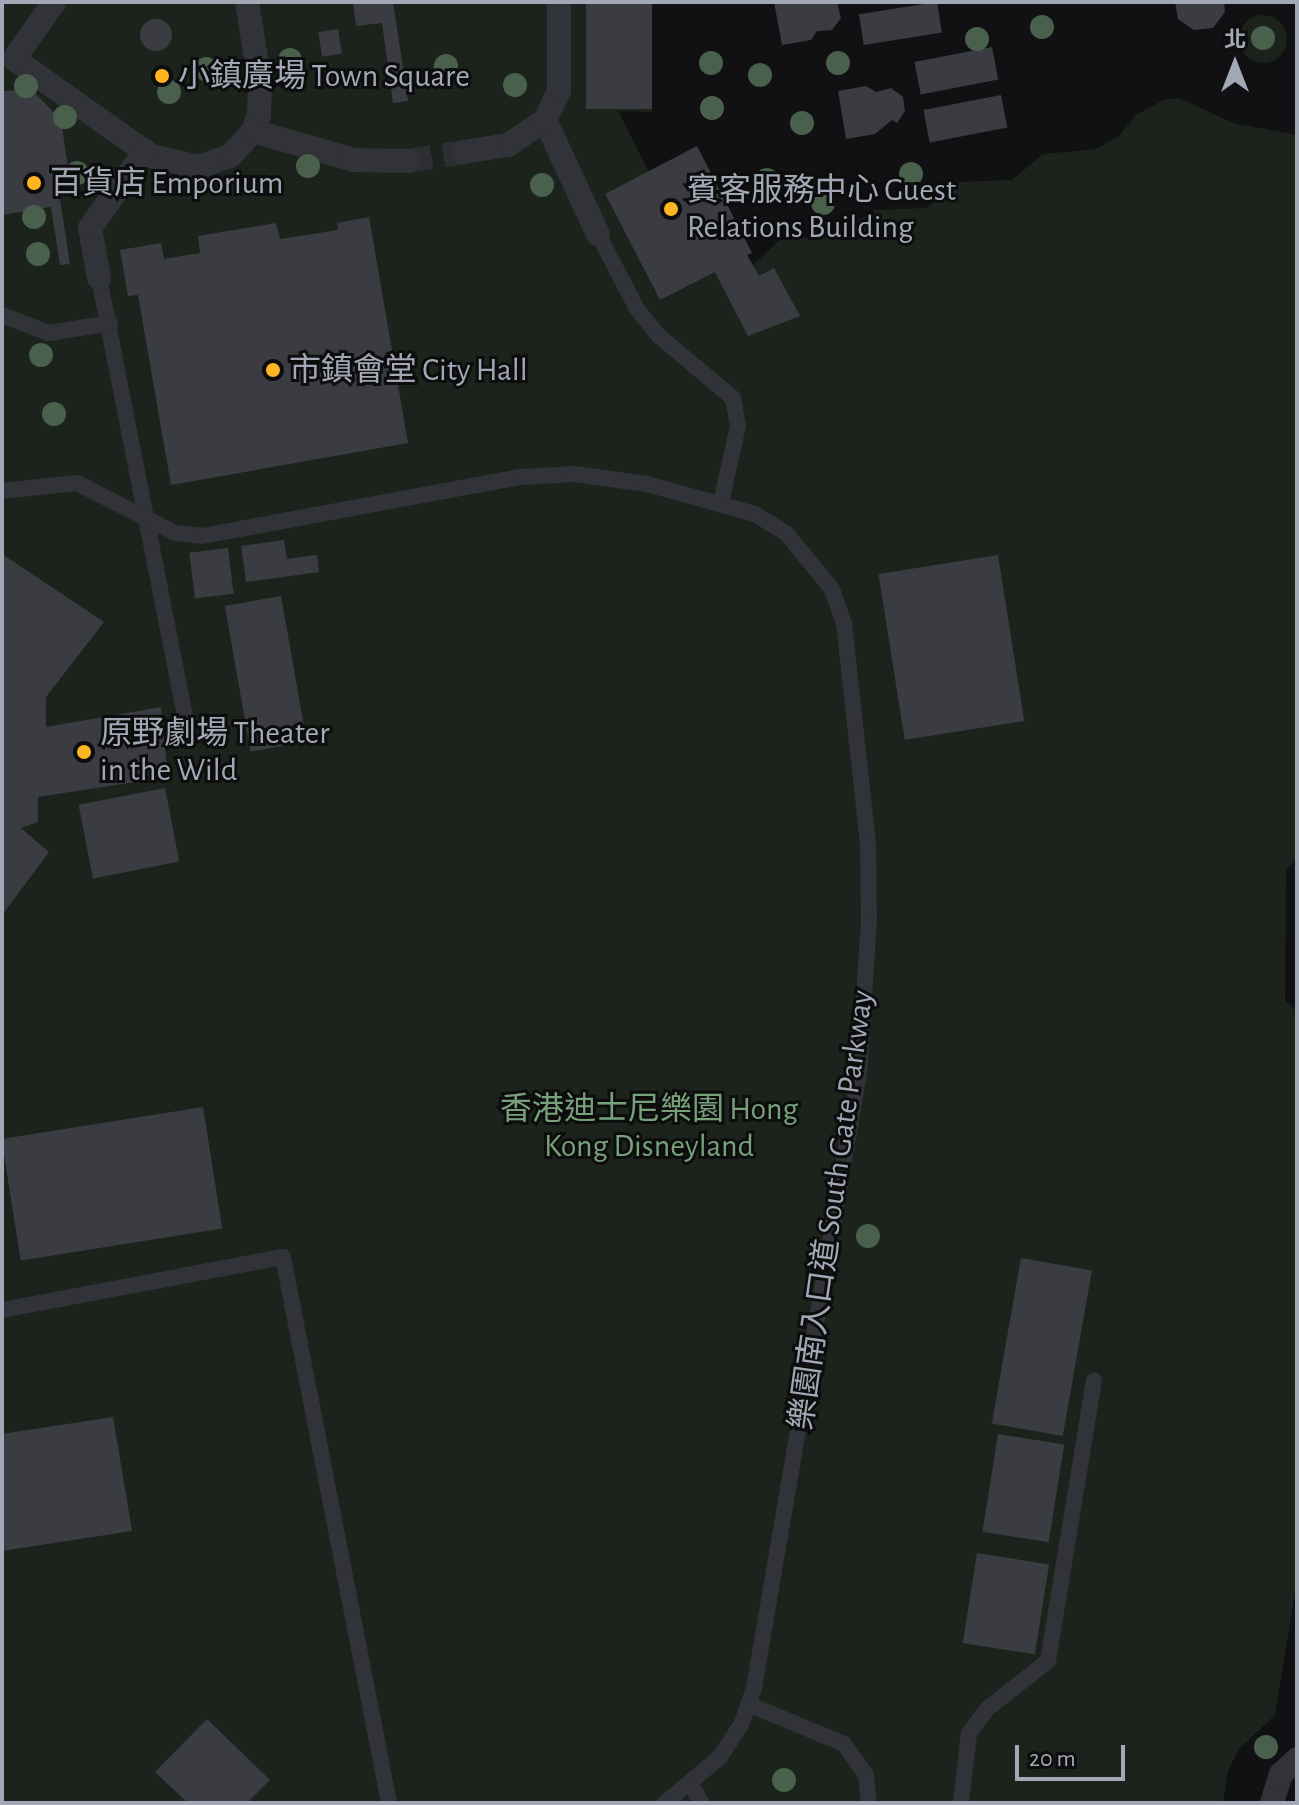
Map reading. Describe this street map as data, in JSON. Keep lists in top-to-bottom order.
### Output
{
  "streets": {
    "lane": ["樂園南入口道 South Gate Parkway"]
  },
  "parks": ["香港迪士尼樂園 Hong Kong Disneyland"],
  "places": [
    "小鎮廣場 Town Square",
    "百貨店 Emporium",
    "賓客服務中心 Guest Relations Building",
    "市鎮會堂 City Hall",
    "原野劇場 Theater in the Wild"
  ],
  "scale_bar": "20 m",
  "north": "top"
}
